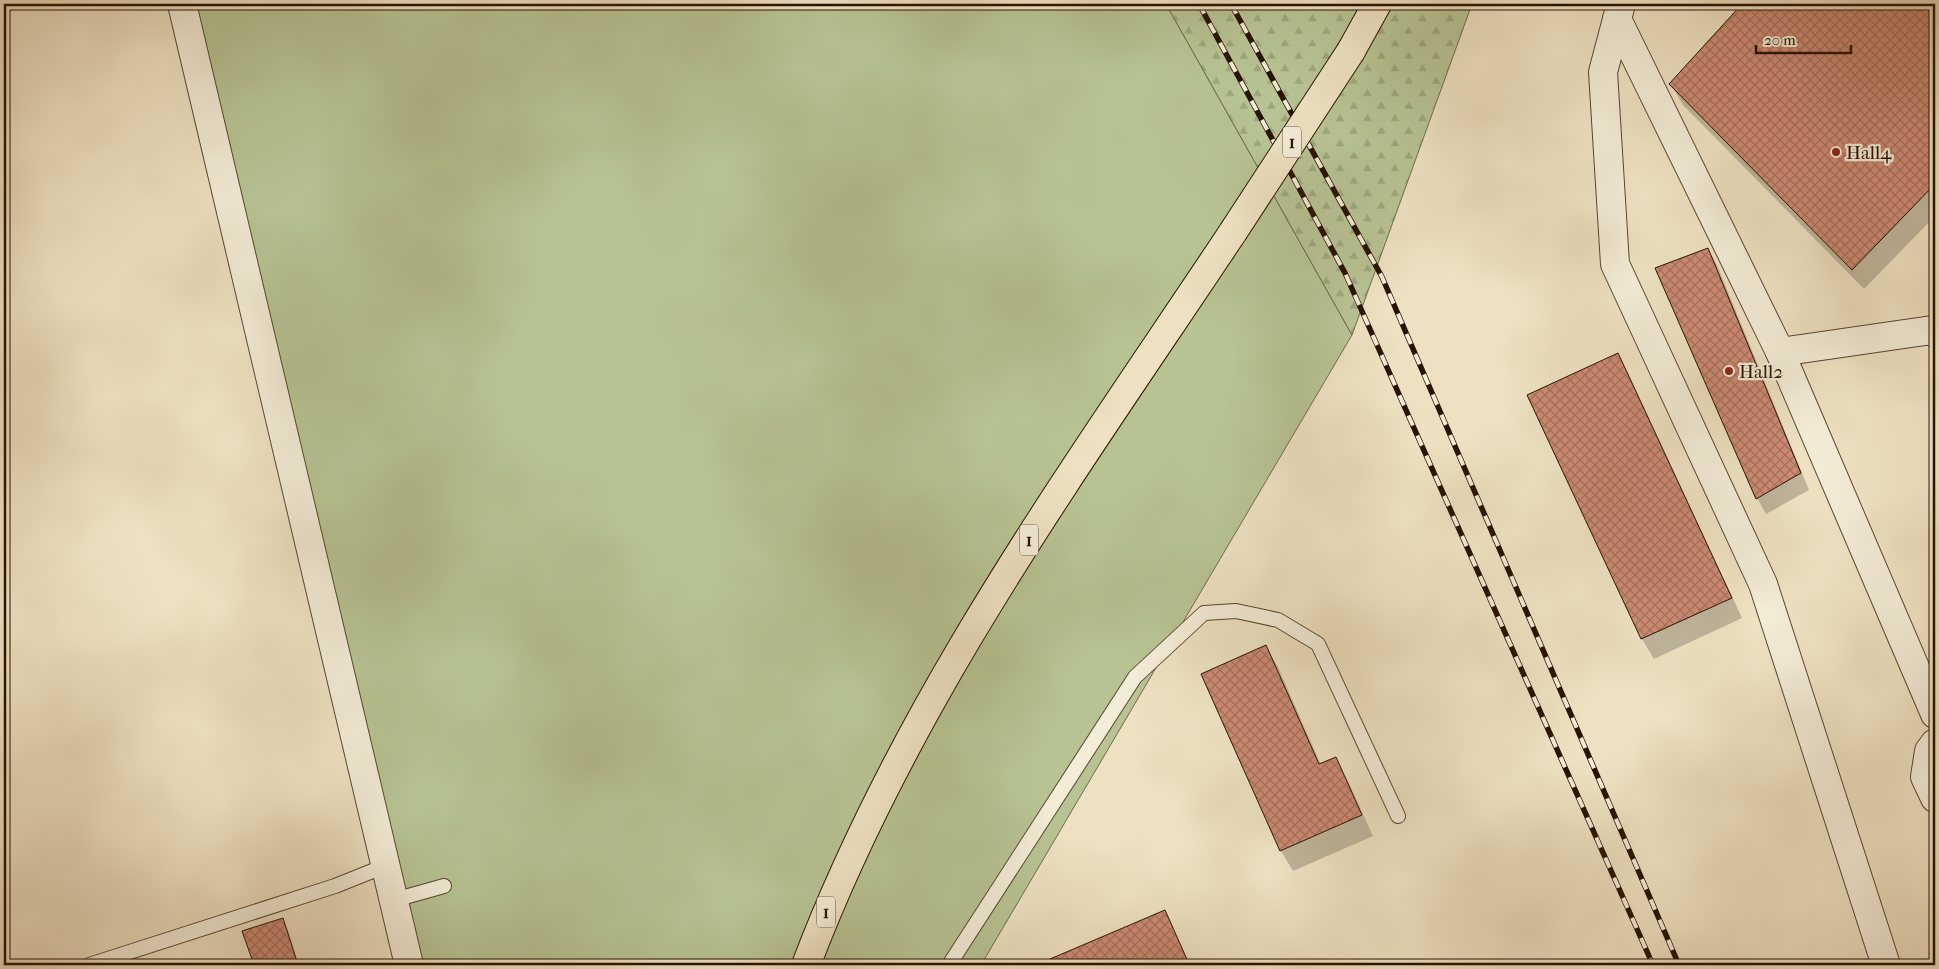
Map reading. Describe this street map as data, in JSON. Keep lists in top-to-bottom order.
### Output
{
  "streets": {
    "main road": ["1"]
  },
  "places": ["Hall4", "Hall2"],
  "scale_bar": "20 m"
}
